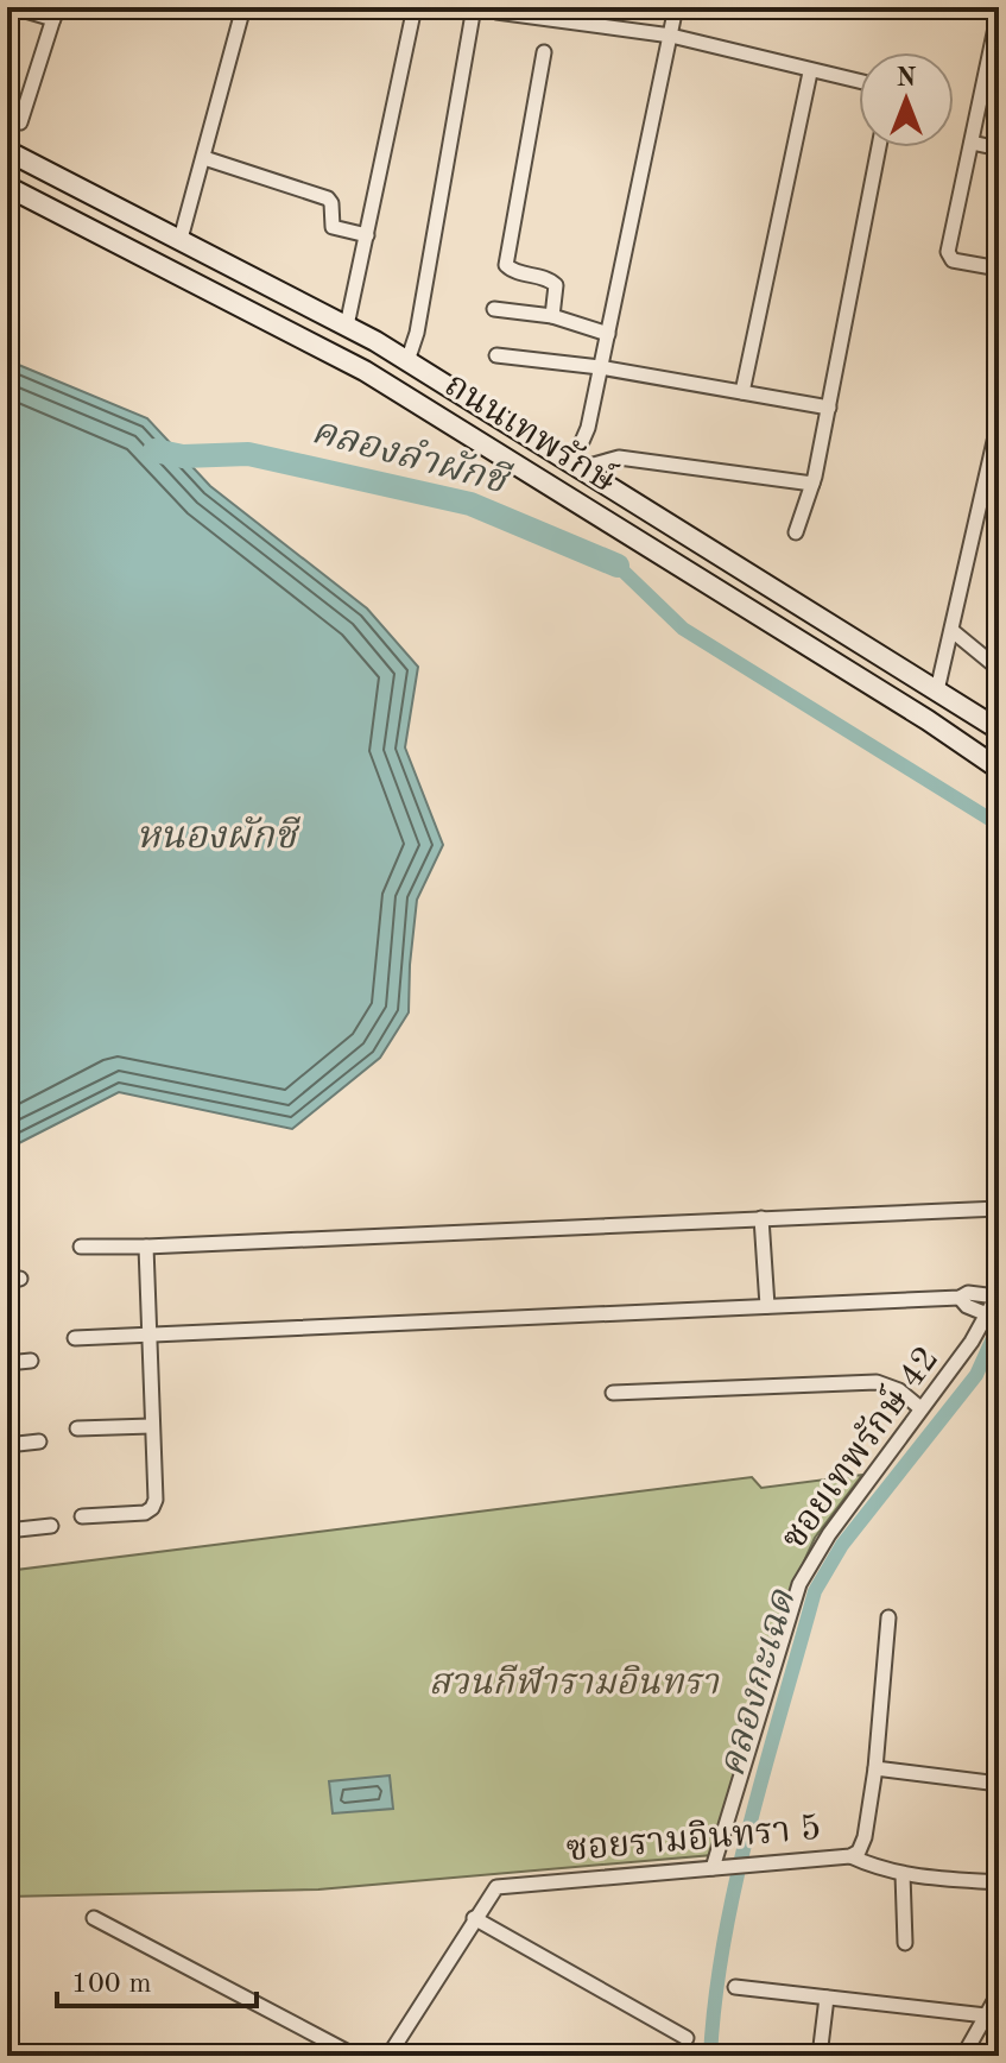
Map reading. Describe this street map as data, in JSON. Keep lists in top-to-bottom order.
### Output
{
  "streets": {
    "main road": ["ถนนเทพรักษ์"],
    "street": ["ซอยเทพรักษ์ 42", "ซอยรามอินทรา 5"]
  },
  "crossings": [
    ["ซอยเทพรักษ์ 42", "ซอยรามอินทรา 5"]
  ],
  "water": ["คลองลำผักชี", "หนองผักชี", "คลองกะเฉด"],
  "parks": ["สวนกีฬารามอินทรา"],
  "scale_bar": "100 m",
  "north": "top"
}
